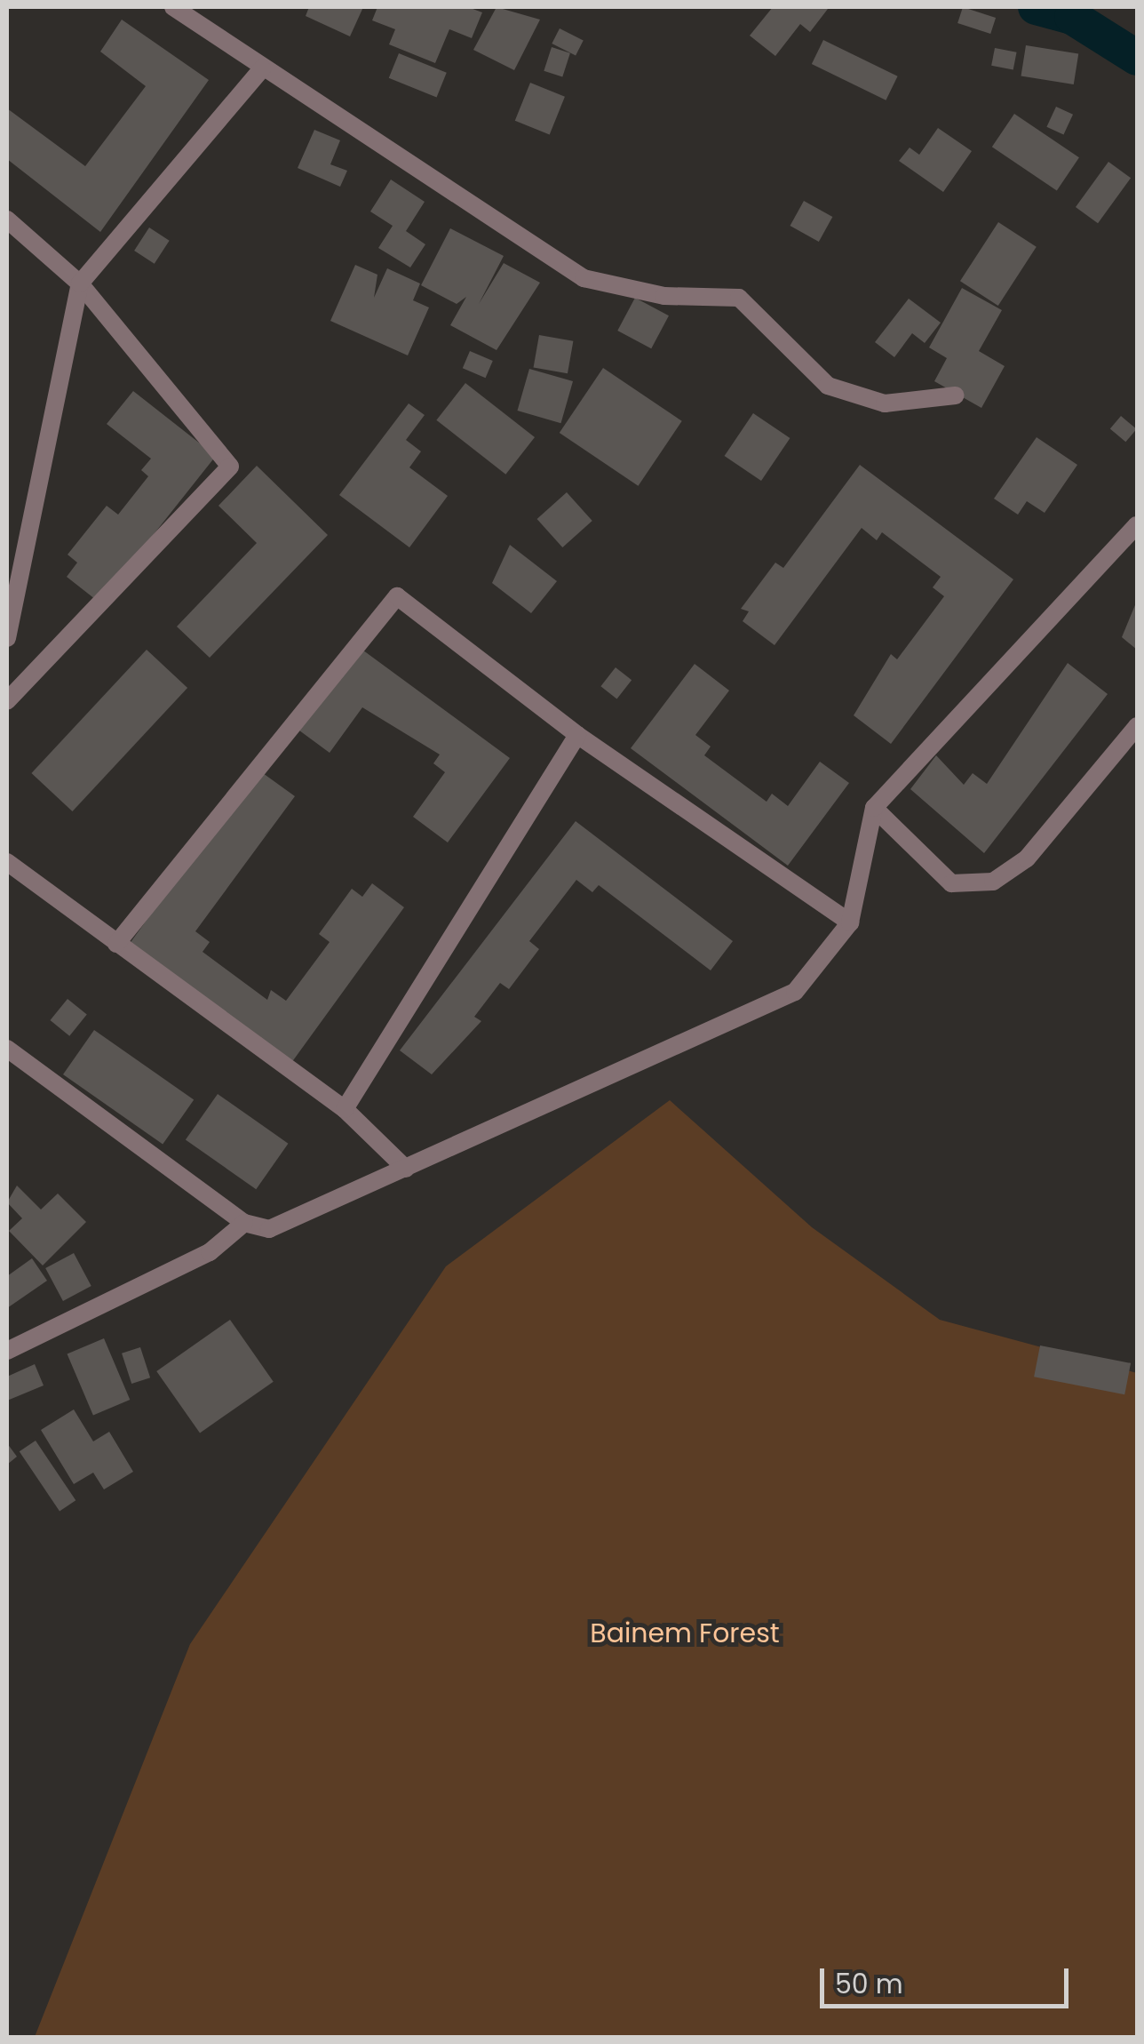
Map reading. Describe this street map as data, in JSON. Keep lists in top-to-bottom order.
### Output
{
  "parks": ["Bainem Forest"],
  "scale_bar": "50 m"
}
